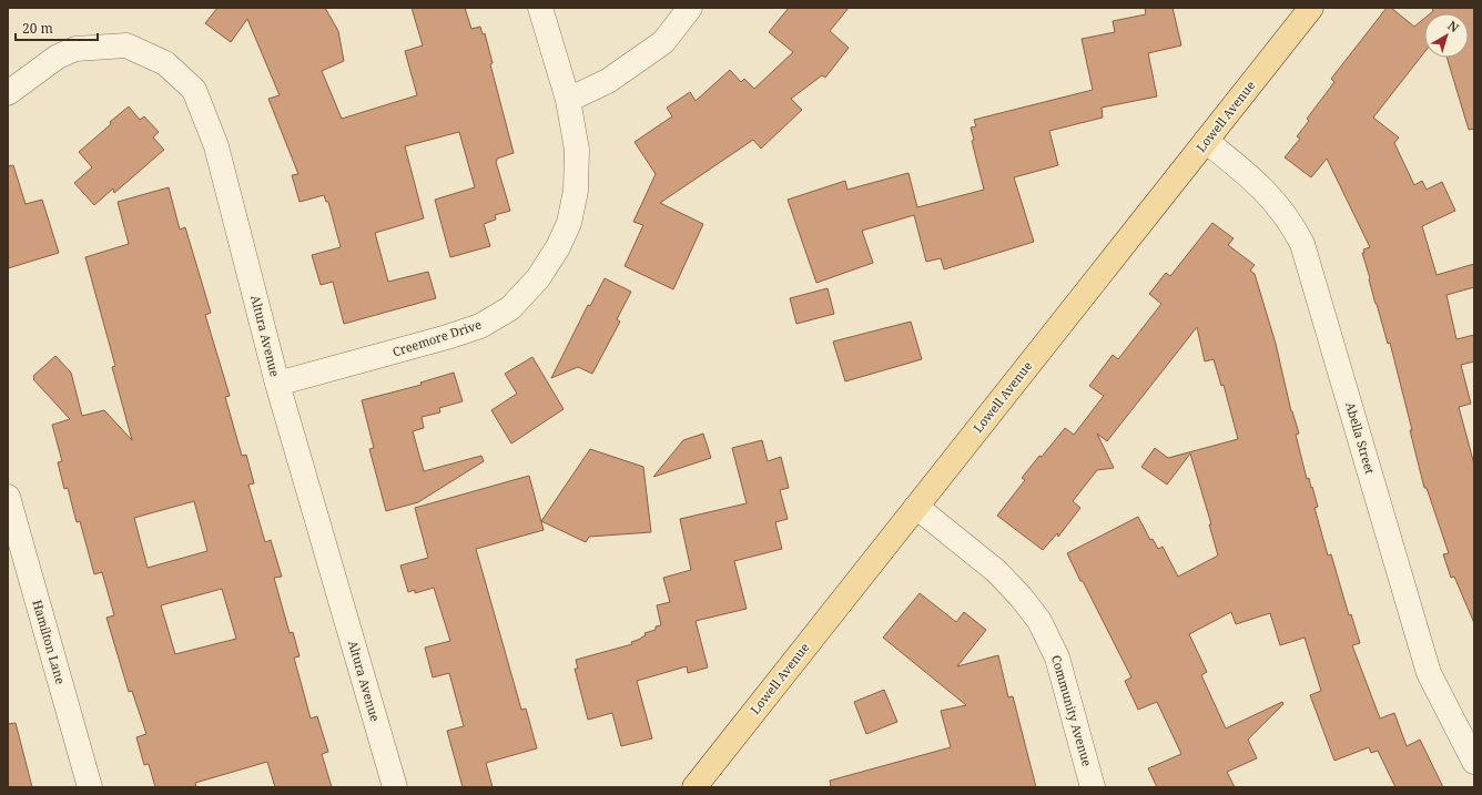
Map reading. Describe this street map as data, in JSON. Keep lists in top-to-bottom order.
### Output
{
  "streets": {
    "main road": ["Lowell Avenue"],
    "street": [
      "Altura Avenue",
      "Creemore Drive",
      "Abella Street",
      "Hamilton Lane",
      "Community Avenue"
    ]
  },
  "crossings": [
    ["Lowell Avenue", "Abella Street"],
    ["Lowell Avenue", "Community Avenue"],
    ["Altura Avenue", "Creemore Drive"]
  ],
  "scale_bar": "20 m",
  "north": "top right"
}
